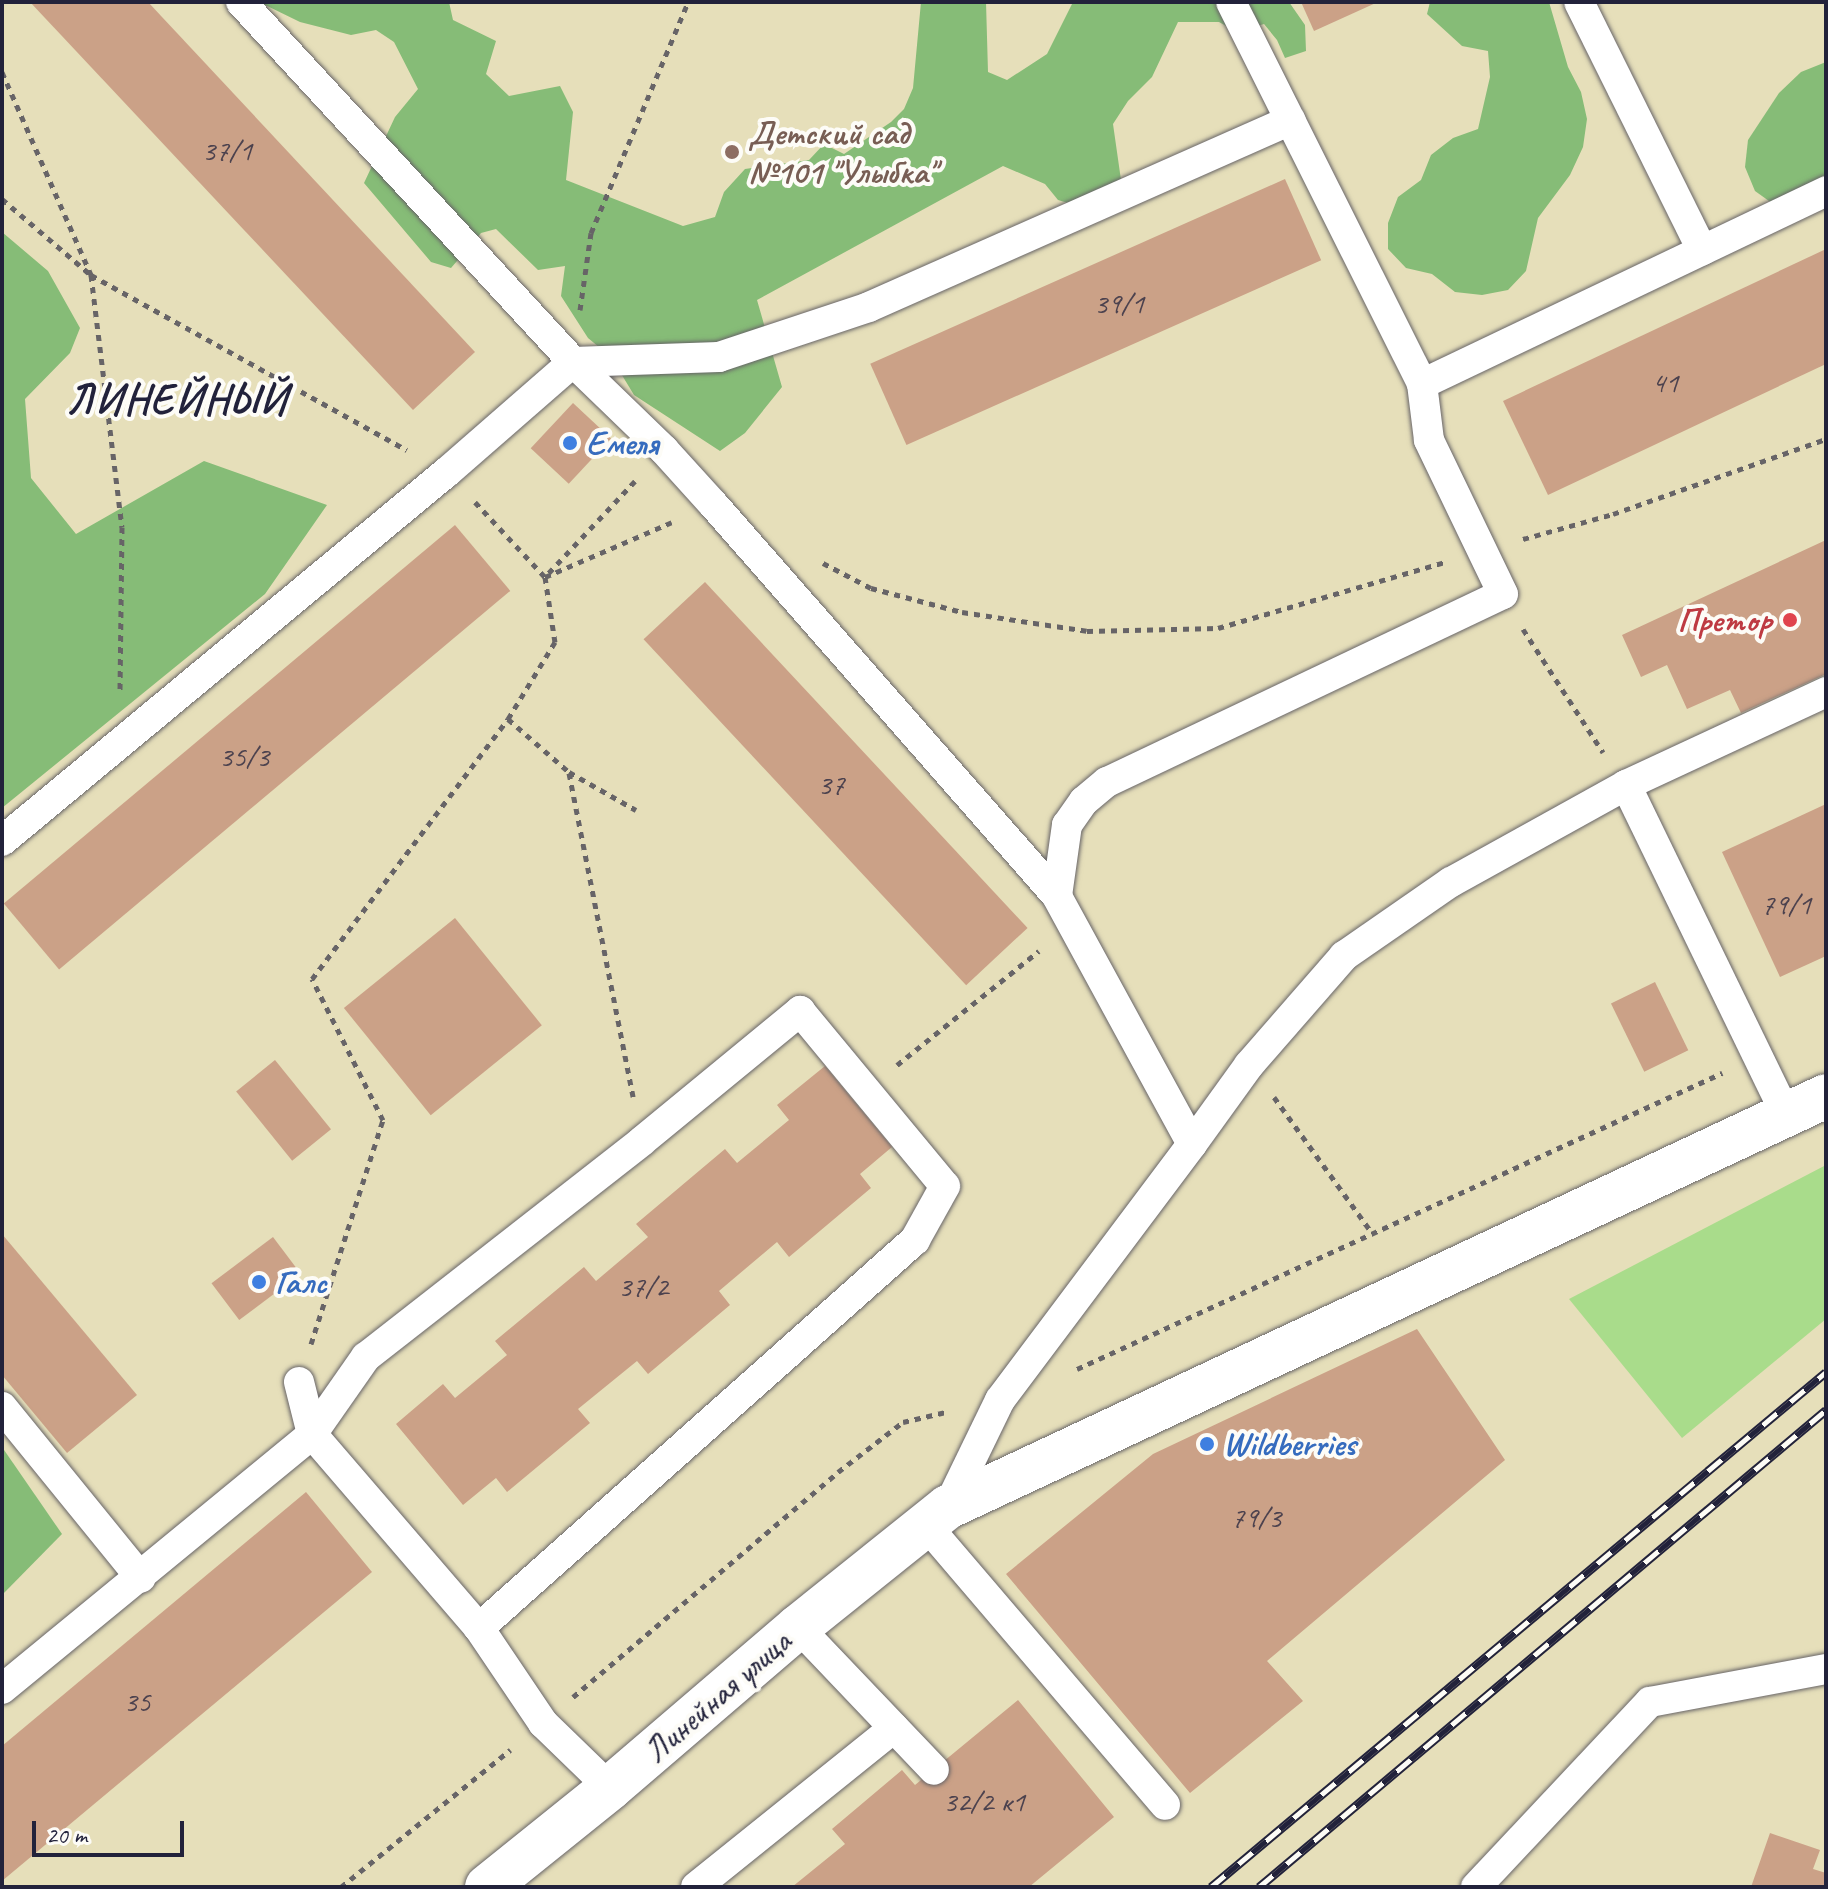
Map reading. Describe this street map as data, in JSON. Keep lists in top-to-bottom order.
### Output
{
  "streets": {
    "street": ["Линейная улица"]
  },
  "districts": ["ЛИНЕЙНЫЙ"],
  "places": [
    "Детский сад №101 \"Улыбка\"",
    "Емеля",
    "Претор",
    "Галс",
    "Wildberries"
  ],
  "house_numbers": [
    "37/1",
    "39/1",
    "41",
    "35/3",
    "37",
    "79/1",
    "37/2",
    "79/3",
    "35",
    "32/2 к1"
  ],
  "scale_bar": "20 m"
}
